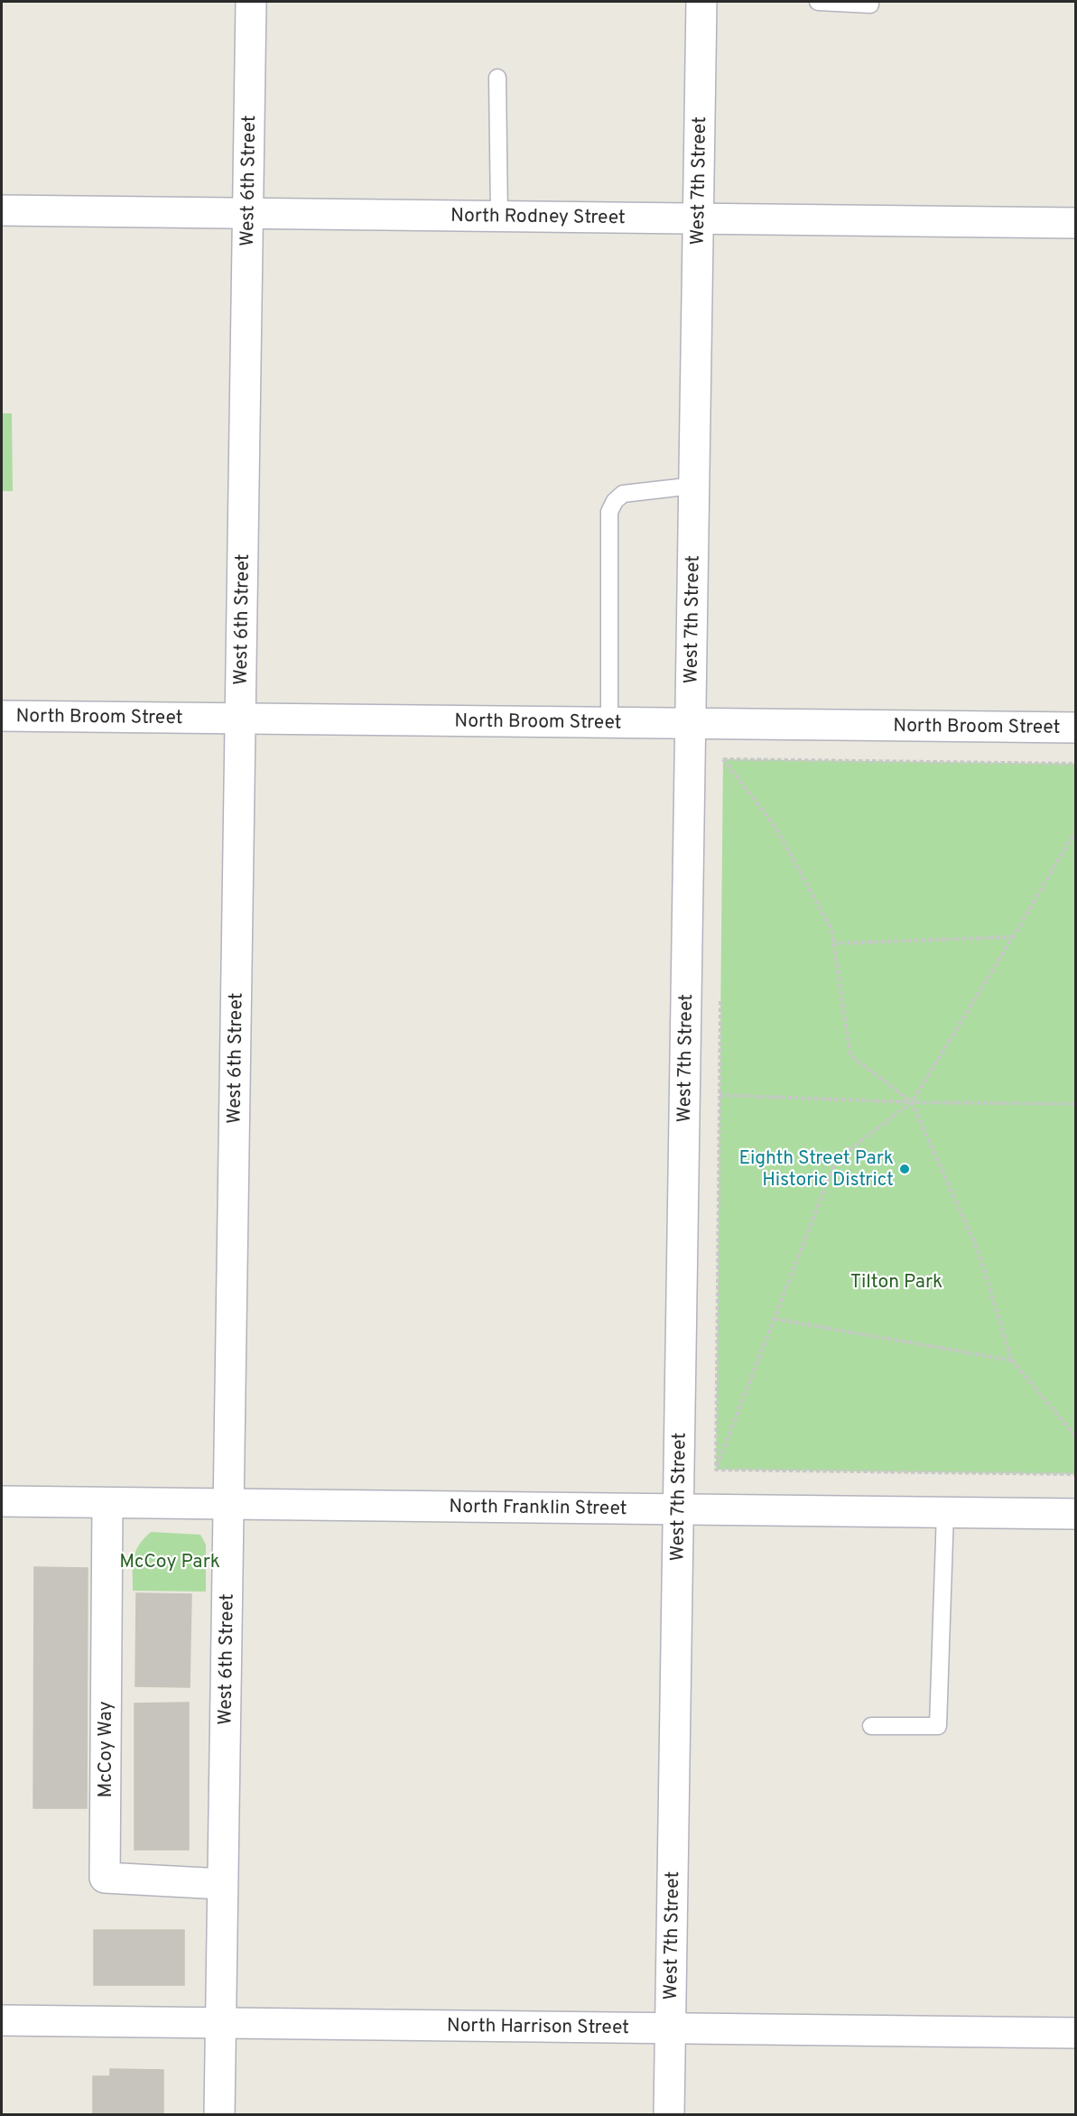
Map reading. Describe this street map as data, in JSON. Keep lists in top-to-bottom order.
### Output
{
  "streets": {
    "street": [
      "West 6th Street",
      "West 7th Street",
      "North Rodney Street",
      "North Broom Street",
      "North Franklin Street",
      "McCoy Way",
      "North Harrison Street"
    ]
  },
  "crossings": [
    ["West 6th Street", "North Rodney Street"],
    ["West 6th Street", "North Broom Street"],
    ["West 6th Street", "North Franklin Street"],
    ["West 6th Street", "McCoy Way"],
    ["West 6th Street", "North Harrison Street"],
    ["West 7th Street", "North Rodney Street"],
    ["West 7th Street", "North Broom Street"],
    ["West 7th Street", "North Franklin Street"],
    ["West 7th Street", "North Harrison Street"],
    ["North Franklin Street", "McCoy Way"]
  ],
  "parks": ["Tilton Park", "McCoy Park"],
  "places": ["Eighth Street Park Historic District"]
}
